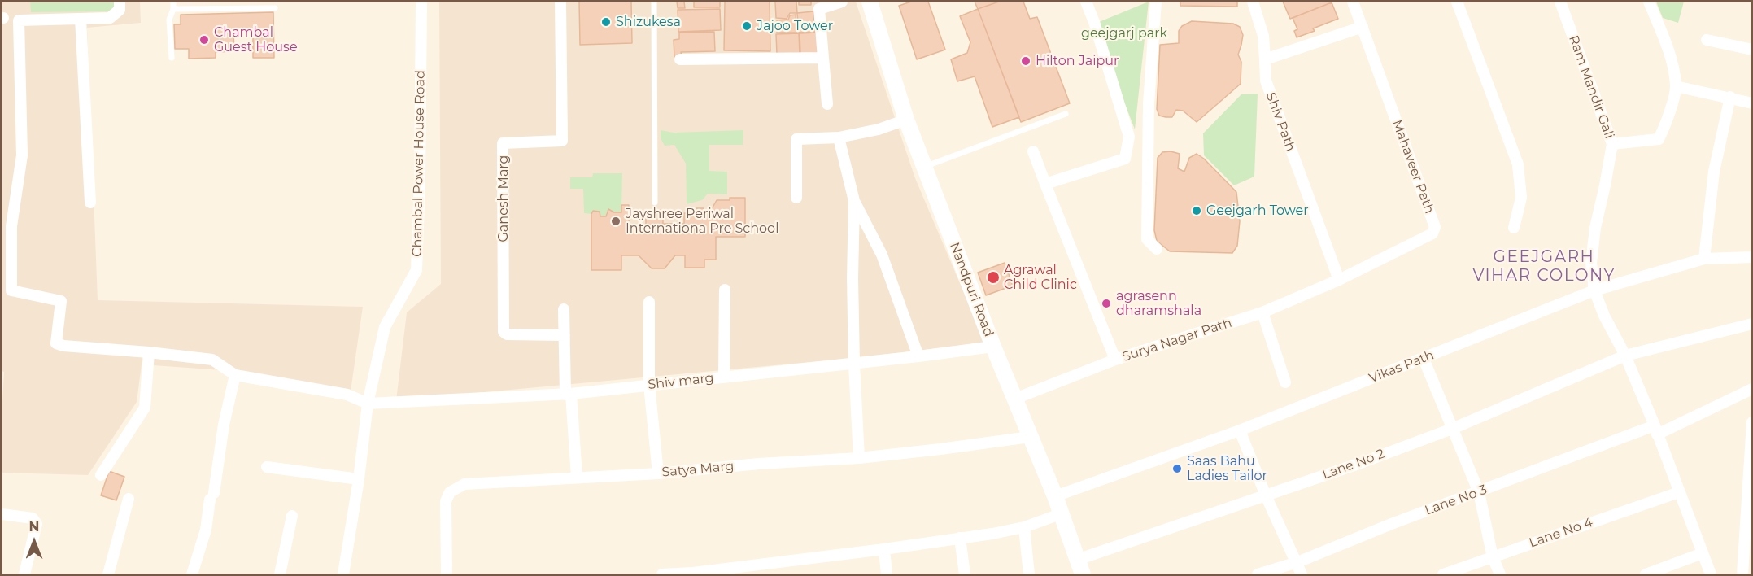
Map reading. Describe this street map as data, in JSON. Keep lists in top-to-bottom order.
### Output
{
  "streets": {
    "street": [
      "Ram Mandir Gali",
      "Shiv Path",
      "Chambal Power House Road",
      "Mahaveer Path",
      "Ganesh Marg",
      "Nandpuri Road",
      "Surya Nagar Path",
      "Vikas Path",
      "Shiv marg",
      "Lane No 2",
      "Satya Marg",
      "Lane No 3",
      "Lane No 4"
    ]
  },
  "crossings": [
    ["Ram Mandir Gali", "Vikas Path"],
    ["Shiv Path", "Mahaveer Path"],
    ["Shiv Path", "Surya Nagar Path"],
    ["Chambal Power House Road", "Shiv marg"],
    ["Mahaveer Path", "Surya Nagar Path"],
    ["Nandpuri Road", "Surya Nagar Path"],
    ["Nandpuri Road", "Vikas Path"],
    ["Nandpuri Road", "Shiv marg"],
    ["Nandpuri Road", "Lane No 2"],
    ["Nandpuri Road", "Satya Marg"]
  ],
  "districts": ["GEEJGARH VIHAR COLONY"],
  "parks": ["geejgarj park"],
  "places": [
    "Shizukesa",
    "Jajoo Tower",
    "Chambal Guest House",
    "Hilton Jaipur",
    "Geejgarh Tower",
    "Jayshree Periwal Internationa Pre School",
    "Agrawal Child Clinic",
    "agrasenn dharamshala",
    "Saas Bahu Ladies Tailor"
  ],
  "north": "top"
}
